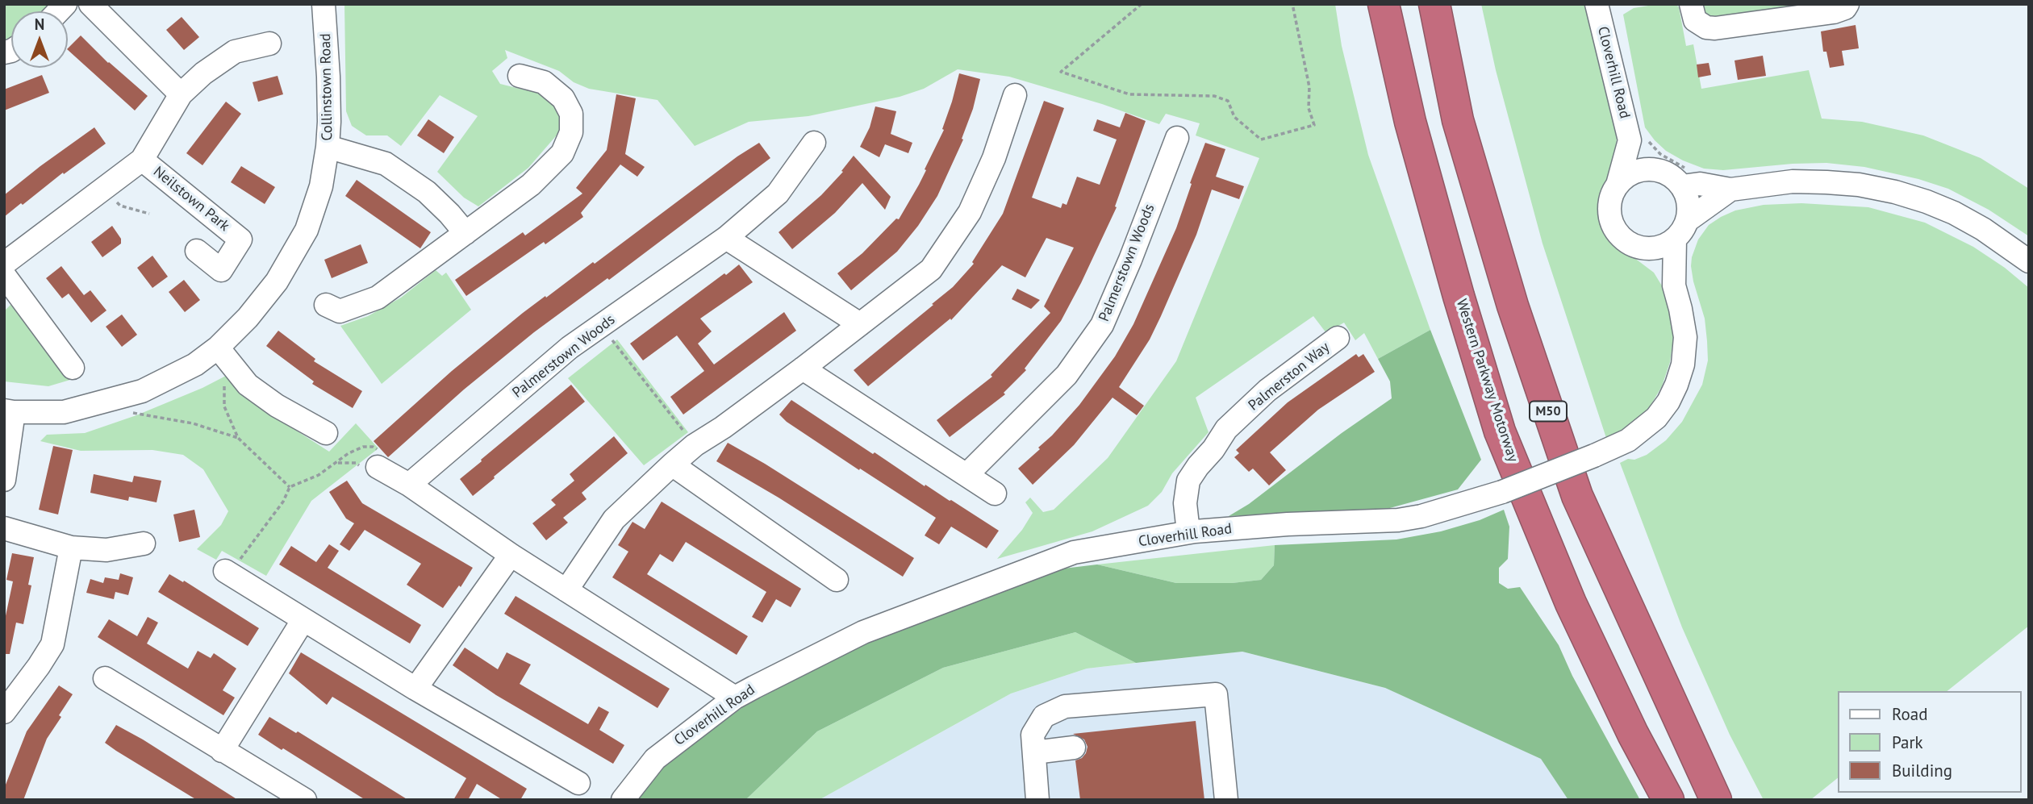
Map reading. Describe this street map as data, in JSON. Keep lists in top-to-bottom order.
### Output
{
  "streets": {
    "highway": ["Western Parkway Motorway", "M50"],
    "street": [
      "Cloverhill Road",
      "Collinstown Road",
      "Neilstown Park",
      "Palmerstown Woods",
      "Palmerston Way"
    ]
  },
  "crossings": [
    ["Cloverhill Road", "Palmerston Way"]
  ],
  "legend": ["Road", "Park", "Building"],
  "north": "top"
}
